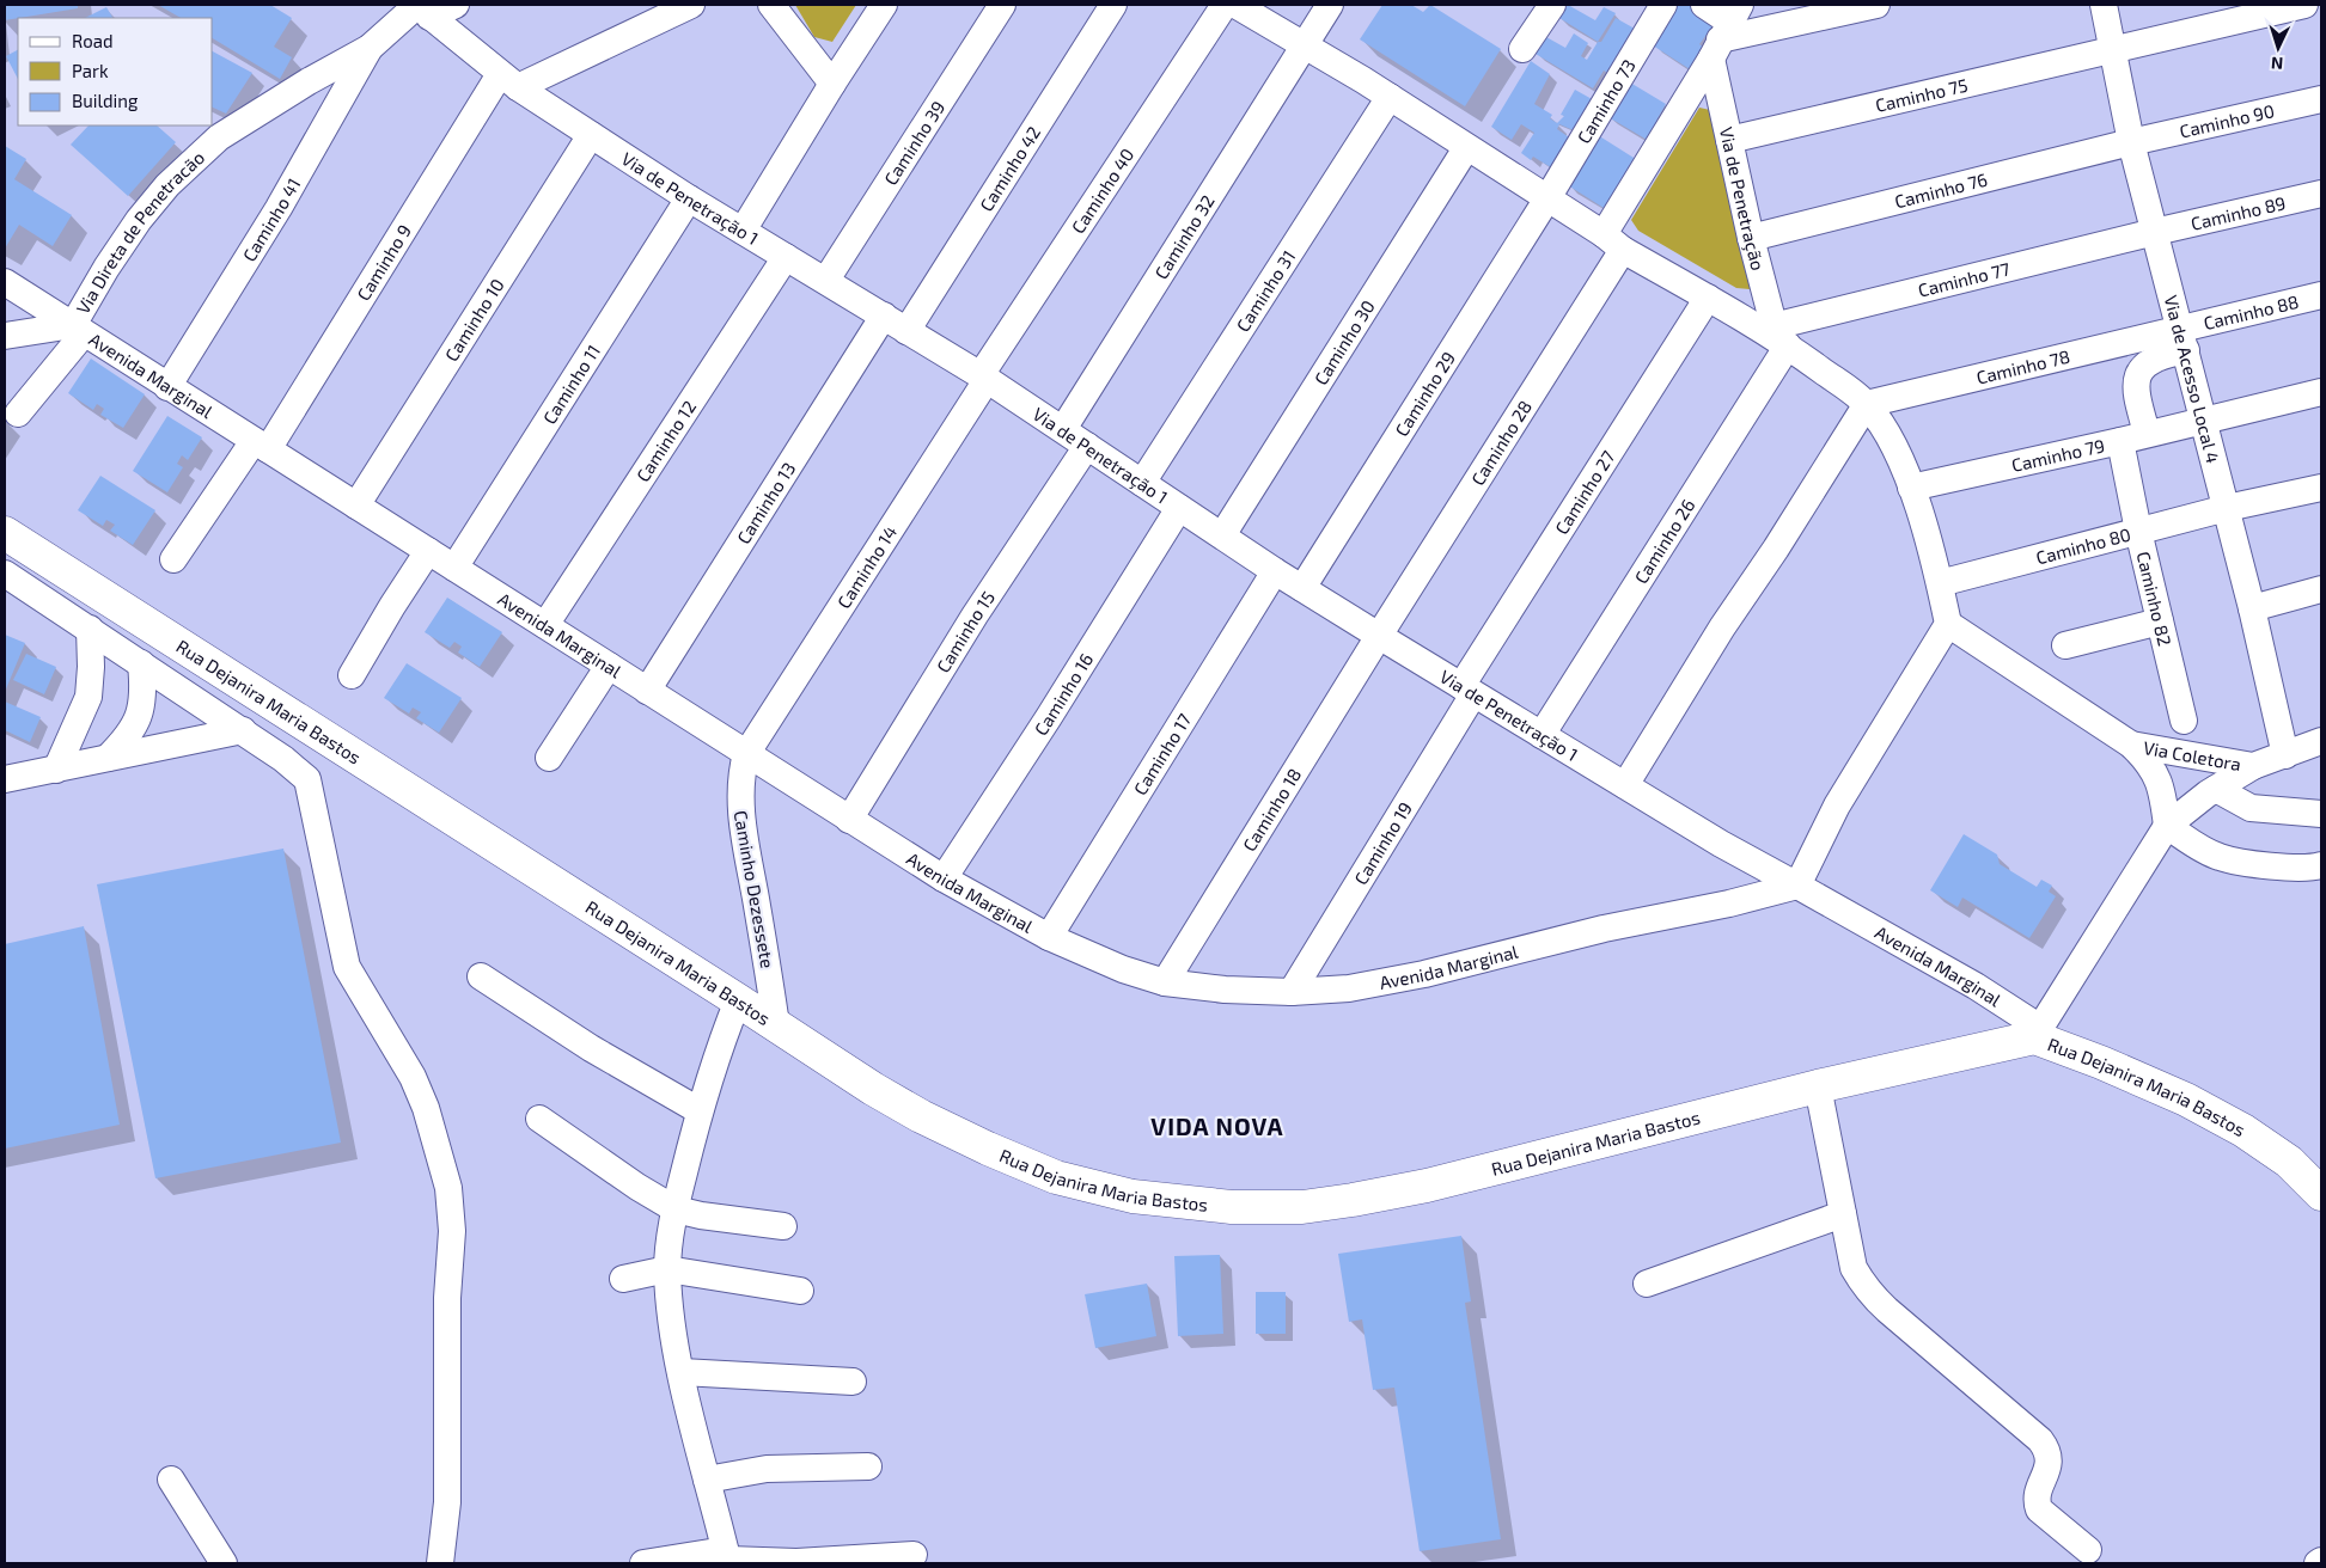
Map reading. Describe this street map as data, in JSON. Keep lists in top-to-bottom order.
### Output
{
  "streets": {
    "main road": ["Rua Dejanira Maria Bastos"],
    "street": [
      "Caminho 75",
      "Caminho 73",
      "Caminho 90",
      "Caminho 39",
      "Caminho 42",
      "Caminho 40",
      "Caminho 76",
      "Via de Penetração 1",
      "Via de Penetração",
      "Caminho 89",
      "Caminho 41",
      "Via Direta de Penetracão",
      "Caminho 32",
      "Caminho 9",
      "Caminho 77",
      "Caminho 31",
      "Caminho 88",
      "Caminho 10",
      "Caminho 30",
      "Caminho 78",
      "Avenida Marginal",
      "Via de Acesso Local 4",
      "Caminho 11",
      "Caminho 29",
      "Caminho 12",
      "Caminho 28",
      "Caminho 79",
      "Caminho 27",
      "Caminho 13",
      "Caminho 26",
      "Caminho 80",
      "Caminho 14",
      "Caminho 82",
      "Caminho 15",
      "Caminho 16",
      "Caminho 17",
      "Via Coletora",
      "Caminho 18",
      "Caminho 19",
      "Caminho Dezessete"
    ]
  },
  "crossings": [
    ["Caminho 75", "Via de Penetração"],
    ["Caminho 75", "Via de Acesso Local 4"],
    ["Caminho 73", "Caminho 29"],
    ["Caminho 90", "Caminho 76"],
    ["Caminho 90", "Via de Acesso Local 4"],
    ["Caminho 39", "Via de Penetração 1"],
    ["Caminho 42", "Via de Penetração 1"],
    ["Caminho 40", "Via de Penetração 1"],
    ["Caminho 40", "Caminho 14"],
    ["Caminho 76", "Via de Penetração"],
    ["Caminho 76", "Via de Acesso Local 4"],
    ["Via de Penetração 1", "Via Direta de Penetracão"],
    ["Via de Penetração 1", "Caminho 32"],
    ["Via de Penetração 1", "Caminho 9"],
    ["Via de Penetração 1", "Caminho 31"],
    ["Via de Penetração 1", "Caminho 10"],
    ["Via de Penetração 1", "Caminho 30"],
    ["Via de Penetração 1", "Avenida Marginal"],
    ["Via de Penetração 1", "Caminho 11"],
    ["Via de Penetração 1", "Caminho 29"],
    ["Via de Penetração 1", "Caminho 12"],
    ["Via de Penetração 1", "Caminho 28"],
    ["Via de Penetração 1", "Caminho 27"],
    ["Via de Penetração 1", "Caminho 13"],
    ["Via de Penetração 1", "Caminho 26"],
    ["Via de Penetração 1", "Caminho 14"],
    ["Via de Penetração 1", "Caminho 15"],
    ["Via de Penetração 1", "Caminho 16"],
    ["Via de Penetração 1", "Caminho 17"],
    ["Via de Penetração 1", "Caminho 18"],
    ["Via de Penetração 1", "Caminho 19"],
    ["Via de Penetração", "Caminho 77"],
    ["Via de Penetração", "Caminho 28"],
    ["Via de Penetração", "Caminho 26"],
    ["Caminho 89", "Caminho 77"],
    ["Caminho 89", "Via de Acesso Local 4"],
    ["Caminho 41", "Via Direta de Penetracão"],
    ["Caminho 41", "Avenida Marginal"],
    ["Via Direta de Penetracão", "Avenida Marginal"],
    ["Caminho 9", "Avenida Marginal"],
    ["Caminho 77", "Via de Acesso Local 4"],
    ["Caminho 77", "Caminho 26"],
    ["Caminho 88", "Caminho 78"],
    ["Caminho 88", "Via de Acesso Local 4"],
    ["Caminho 10", "Avenida Marginal"],
    ["Caminho 78", "Via de Acesso Local 4"],
    ["Avenida Marginal", "Caminho 11"],
    ["Avenida Marginal", "Caminho 12"],
    ["Avenida Marginal", "Caminho 13"],
    ["Avenida Marginal", "Caminho 14"],
    ["Avenida Marginal", "Caminho 15"],
    ["Avenida Marginal", "Caminho 16"],
    ["Avenida Marginal", "Rua Dejanira Maria Bastos"],
    ["Avenida Marginal", "Caminho 17"],
    ["Avenida Marginal", "Caminho 18"],
    ["Avenida Marginal", "Caminho 19"],
    ["Avenida Marginal", "Caminho Dezessete"],
    ["Via de Acesso Local 4", "Caminho 79"],
    ["Via de Acesso Local 4", "Caminho 80"],
    ["Via de Acesso Local 4", "Via Coletora"],
    ["Caminho 28", "Caminho 18"],
    ["Caminho 79", "Caminho 82"],
    ["Caminho 27", "Caminho 19"],
    ["Caminho 80", "Caminho 82"],
    ["Caminho 14", "Caminho Dezessete"],
    ["Rua Dejanira Maria Bastos", "Caminho Dezessete"]
  ],
  "districts": ["VIDA NOVA"],
  "legend": ["Road", "Park", "Building"],
  "north": "bottom"
}
